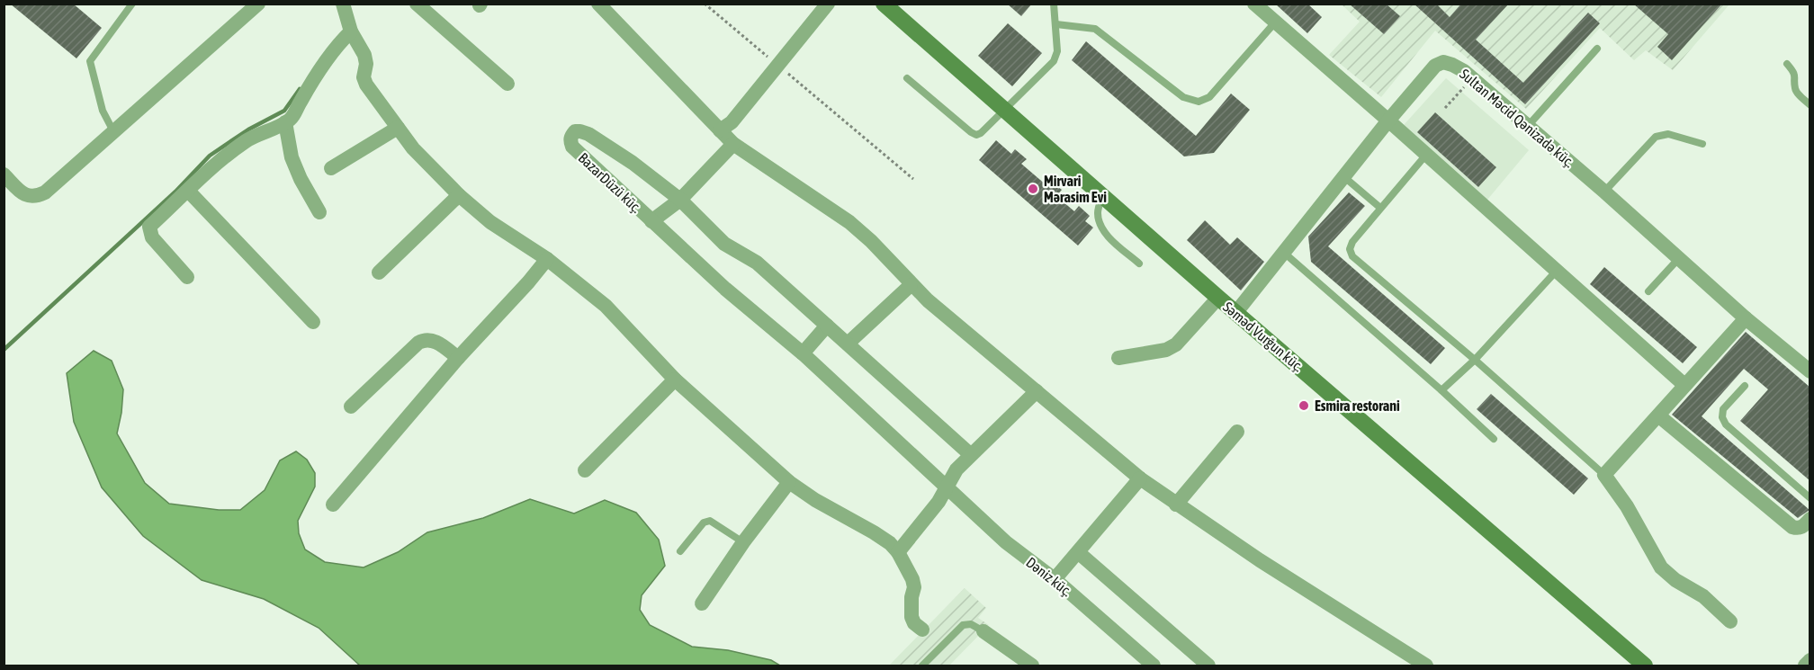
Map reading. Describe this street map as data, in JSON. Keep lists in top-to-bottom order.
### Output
{
  "streets": {
    "main road": ["Səməd Vurğun küç."],
    "street": ["Sultan Məcid Qənizadə küç.", "BazarDüzü küç.", "Dəniz küç."]
  },
  "crossings": [
    ["Sultan Məcid Qənizadə küç.", "Səməd Vurğun küç."],
    ["BazarDüzü küç.", "Dəniz küç."]
  ],
  "places": ["Mirvari Mərasim Evi", "Esmira restorani"]
}
